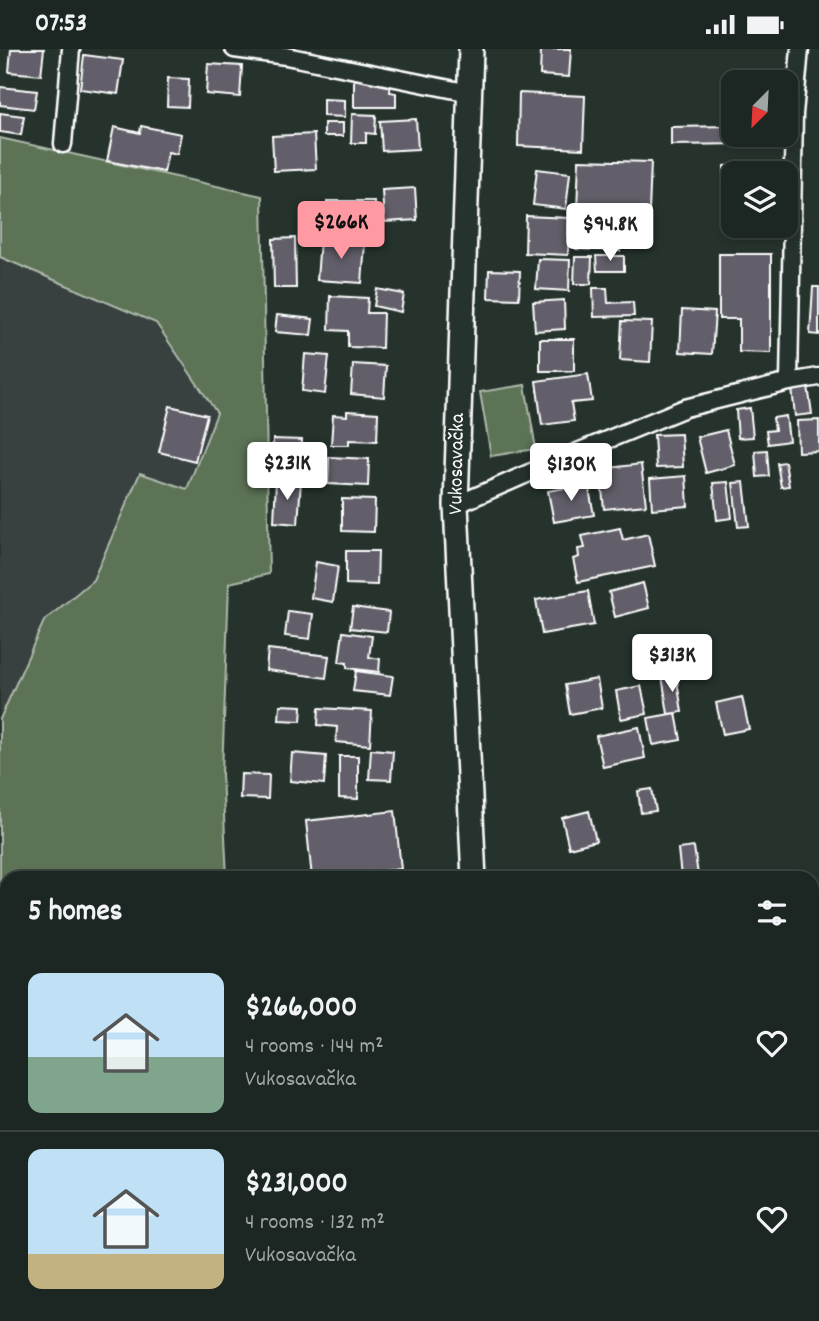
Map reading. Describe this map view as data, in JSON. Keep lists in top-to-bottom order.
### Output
{
  "streets": {
    "main road": ["Vukosavačka"]
  },
  "north": "bottom left",
  "page": {
    "status": "07:53",
    "price": [
      "$266K",
      "$94.8K",
      "$231K",
      "$130K",
      "$313K"
    ],
    "heading": "5 homes",
    "list": [
      {
        "name": "$266,000",
        "note": "4 rooms · 144 m² · Vukosavačka"
      },
      {
        "name": "$231,000",
        "note": "4 rooms · 132 m² · Vukosavačka"
      }
    ]
  }
}
